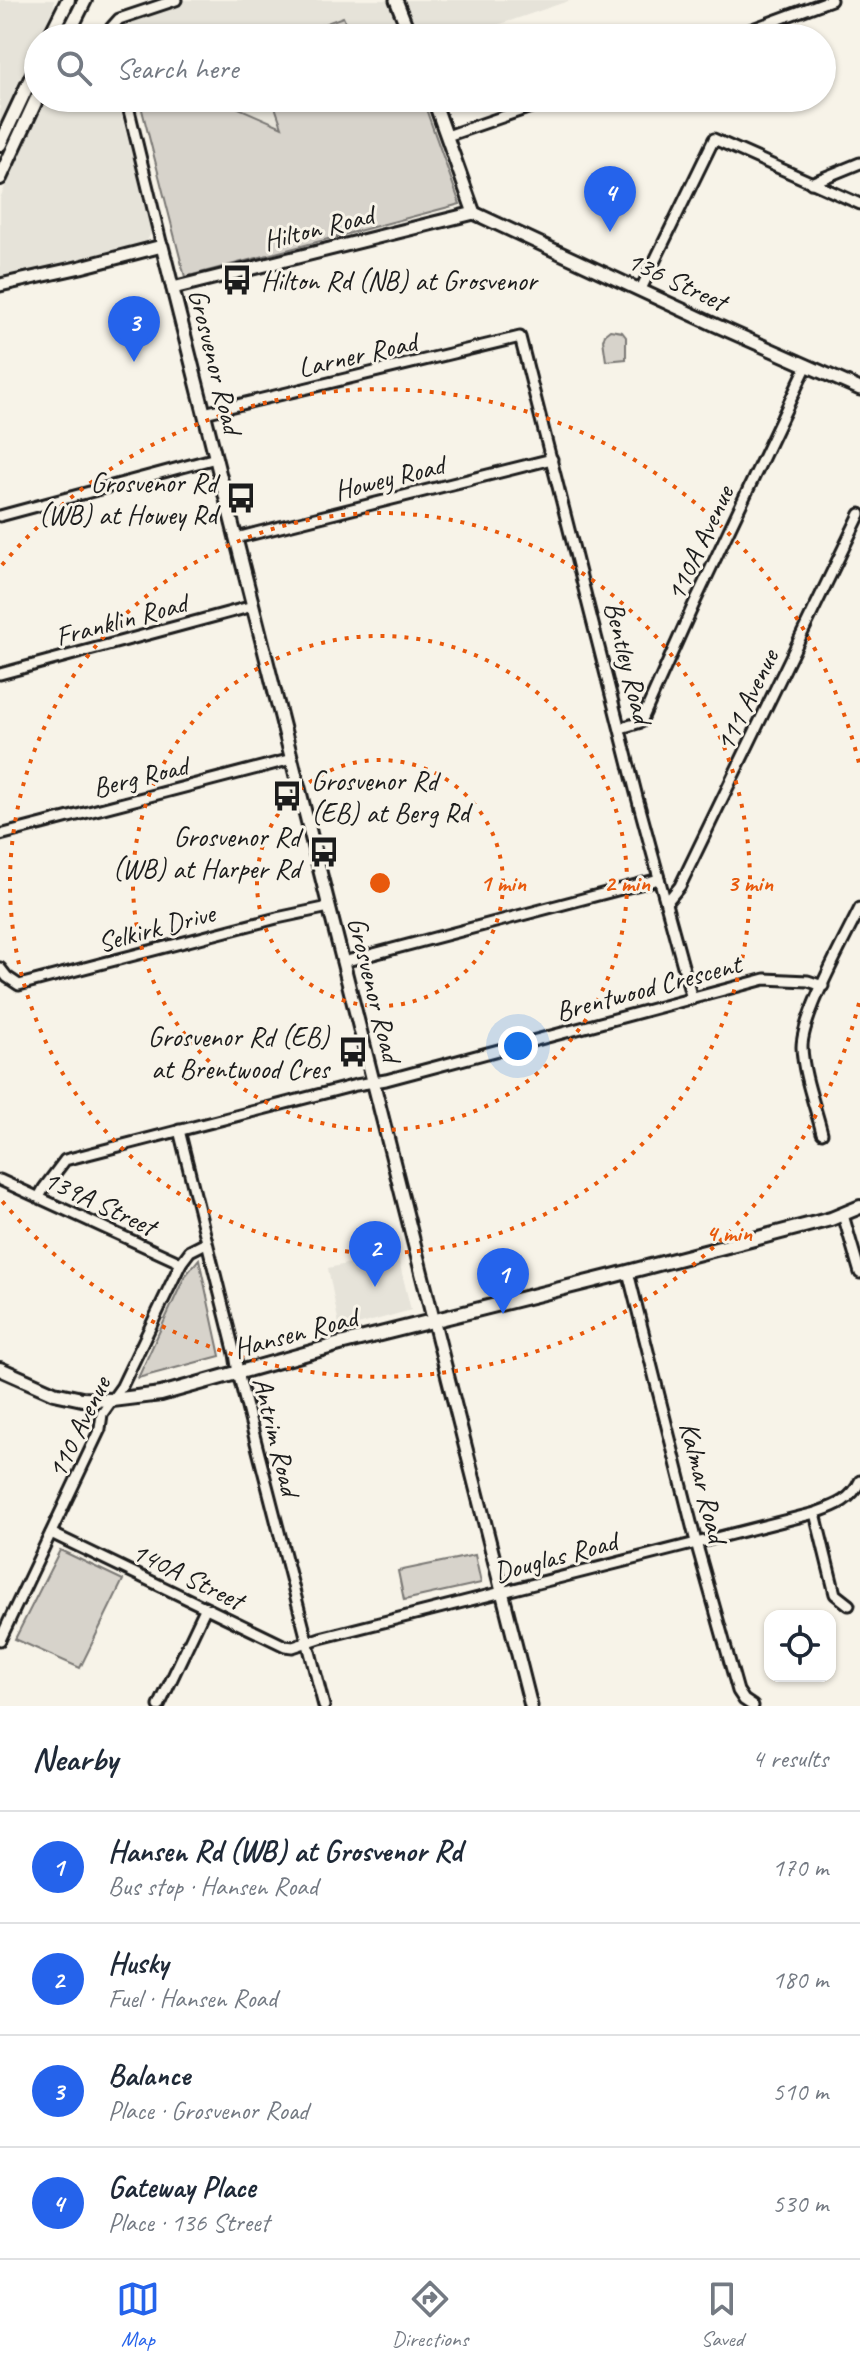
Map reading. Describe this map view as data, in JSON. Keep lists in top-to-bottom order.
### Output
{
  "streets": {
    "main road": ["Hansen Road"],
    "street": [
      "Hilton Road",
      "136 Street",
      "Larner Road",
      "Grosvenor Road",
      "Howey Road",
      "110A Avenue",
      "Franklin Road",
      "Bentley Road",
      "111 Avenue",
      "Berg Road",
      "Selkirk Drive",
      "Brentwood Crescent",
      "139A Street",
      "110 Avenue",
      "Antrim Road",
      "Kalmar Road",
      "Douglas Road",
      "140A Street"
    ]
  },
  "crossings": [
    ["Hilton Road", "136 Street"],
    ["Hilton Road", "Grosvenor Road"],
    ["136 Street", "110A Avenue"],
    ["Larner Road", "Grosvenor Road"],
    ["Larner Road", "Bentley Road"],
    ["Grosvenor Road", "Howey Road"],
    ["Grosvenor Road", "Franklin Road"],
    ["Grosvenor Road", "Berg Road"],
    ["Grosvenor Road", "Selkirk Drive"],
    ["Grosvenor Road", "Brentwood Crescent"],
    ["Grosvenor Road", "Hansen Road"],
    ["Grosvenor Road", "Douglas Road"],
    ["Howey Road", "Bentley Road"],
    ["110A Avenue", "Bentley Road"],
    ["Bentley Road", "111 Avenue"],
    ["Bentley Road", "Brentwood Crescent"],
    ["Brentwood Crescent", "139A Street"],
    ["Brentwood Crescent", "Antrim Road"],
    ["139A Street", "110 Avenue"],
    ["Hansen Road", "110 Avenue"],
    ["Hansen Road", "Antrim Road"],
    ["Hansen Road", "Kalmar Road"],
    ["110 Avenue", "Antrim Road"],
    ["110 Avenue", "140A Street"],
    ["Antrim Road", "Douglas Road"],
    ["Antrim Road", "140A Street"],
    ["Kalmar Road", "Douglas Road"],
    ["Douglas Road", "140A Street"]
  ],
  "places": {
    "bus stop": [
      "Hilton Rd (NB) at Grosvenor",
      "Grosvenor Rd (WB) at Howey Rd",
      "Grosvenor Rd (EB) at Berg Rd",
      "Grosvenor Rd (WB) at Harper Rd",
      "Grosvenor Rd (EB) at Brentwood Cres"
    ]
  },
  "page": {
    "search": "Search here",
    "pins": [
      "4",
      "3",
      "2",
      "1"
    ],
    "heading": ["Nearby", "4 results"],
    "list": [
      {
        "mark": "1",
        "name": "Hansen Rd (WB) at Grosvenor Rd",
        "note": "Bus stop · Hansen Road",
        "value": "170 m"
      },
      {
        "mark": "2",
        "name": "Husky",
        "note": "Fuel · Hansen Road",
        "value": "180 m"
      },
      {
        "mark": "3",
        "name": "Balance",
        "note": "Place · Grosvenor Road",
        "value": "510 m"
      },
      {
        "mark": "4",
        "name": "Gateway Place",
        "note": "Place · 136 Street",
        "value": "530 m"
      }
    ],
    "nav": ["Map", "Directions", "Saved"]
  },
  "rings": [
    "1 min",
    "2 min",
    "3 min",
    "4 min"
  ]
}
